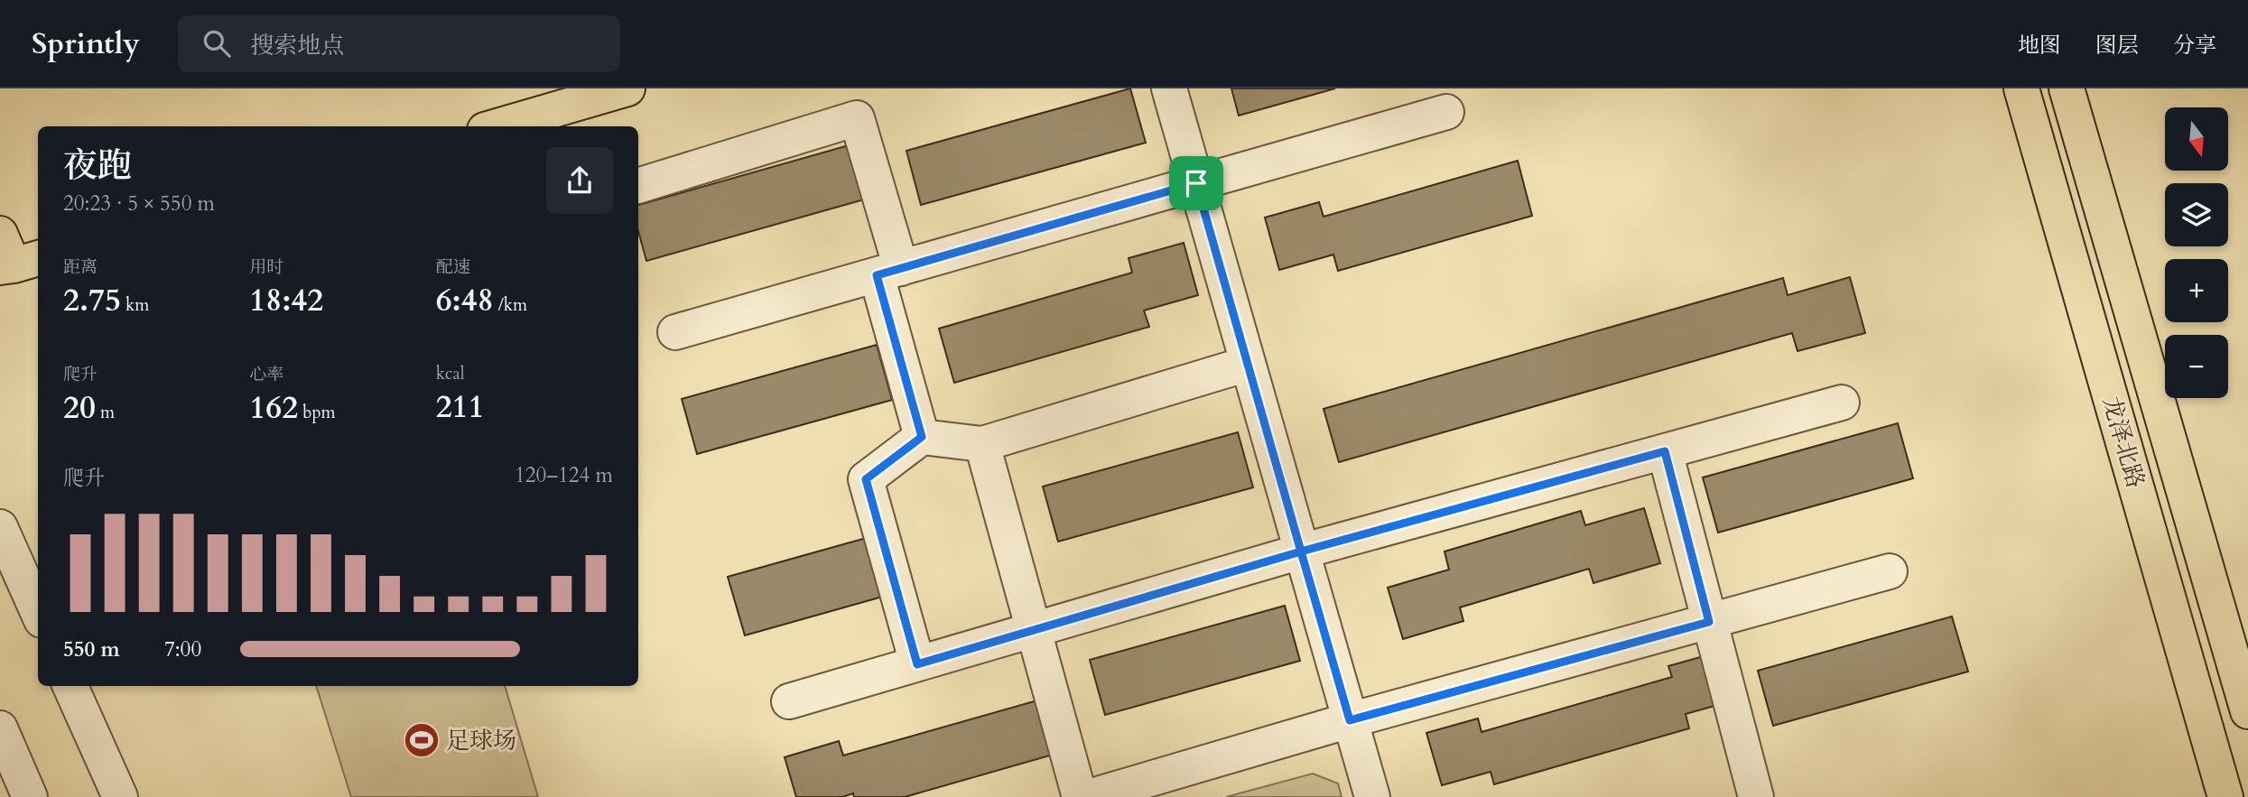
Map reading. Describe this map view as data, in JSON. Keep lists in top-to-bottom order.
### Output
{
  "streets": {
    "main road": ["龙泽北路"]
  },
  "places": {
    "sports": ["足球场"]
  },
  "north": "bottom",
  "page": {
    "header": "Sprintly",
    "search": "搜索地点",
    "nav": ["地图", "图层", "分享"],
    "map_buttons": ["+", "−"],
    "heading": ["夜跑", "20:23 · 5 × 550 m"],
    "stats": [
      ["距离", "2.75 km"],
      ["用时", "18:42"],
      ["配速", "6:48 /km"],
      ["爬升", "20 m"],
      ["心率", "162 bpm"],
      ["kcal", "211"]
    ],
    "chart": ["爬升", "120–124 m"],
    "list": [
      {
        "name": "550 m",
        "note": "7:00"
      }
    ]
  }
}
